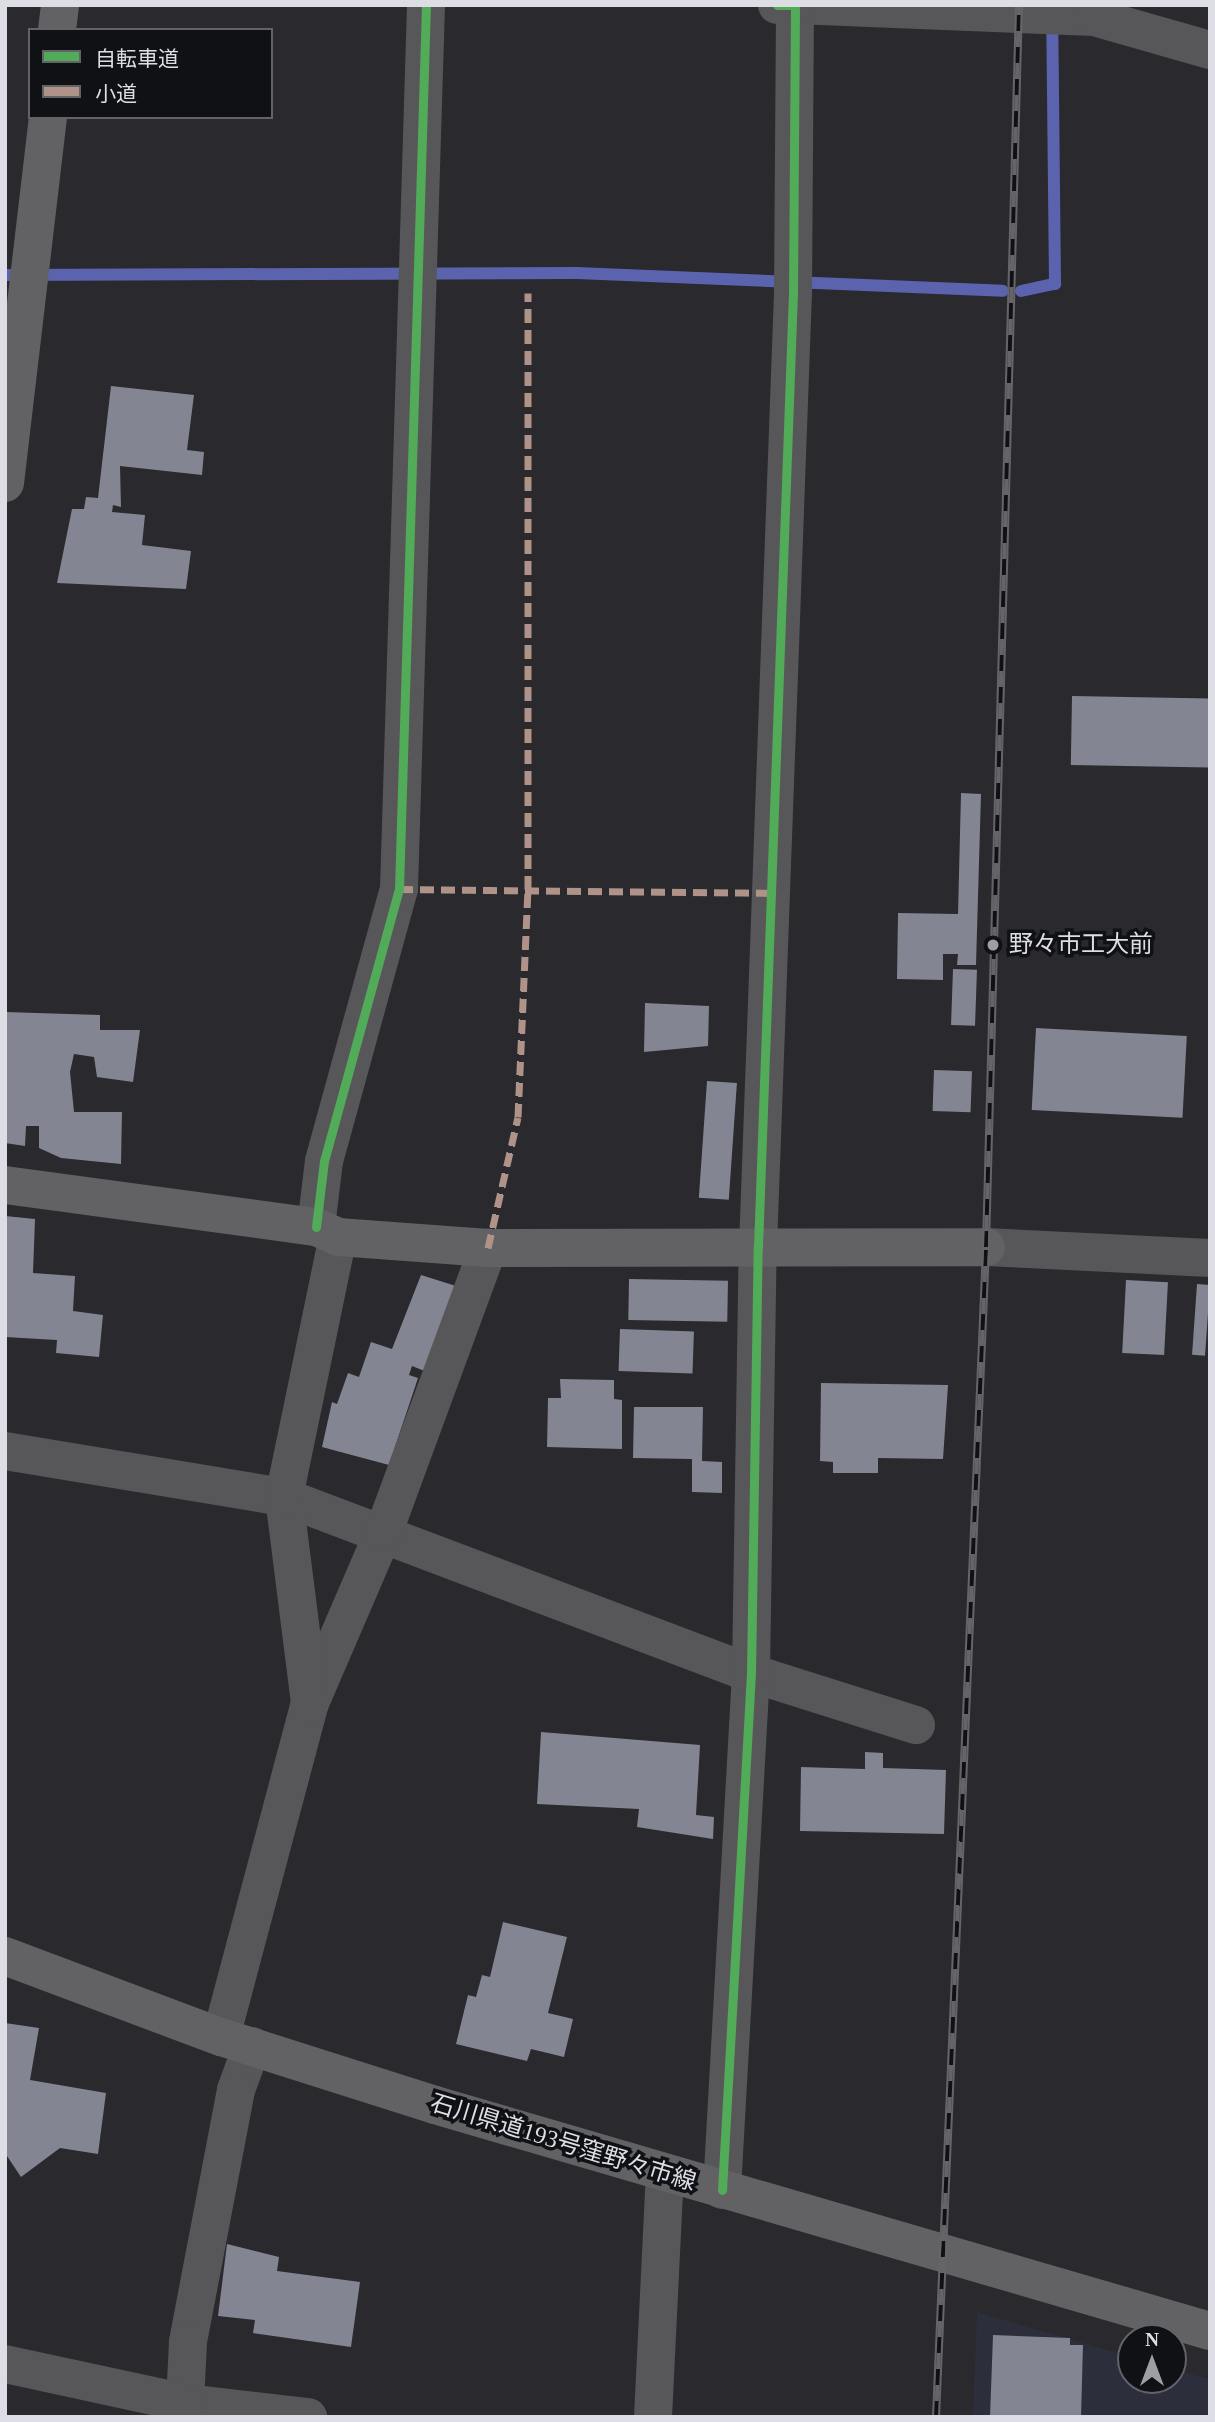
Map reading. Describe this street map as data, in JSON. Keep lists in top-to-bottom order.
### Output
{
  "streets": {
    "street": ["石川県道193号窪野々市線"]
  },
  "places": ["野々市工大前"],
  "legend": ["自転車道", "小道"],
  "north": "top"
}
